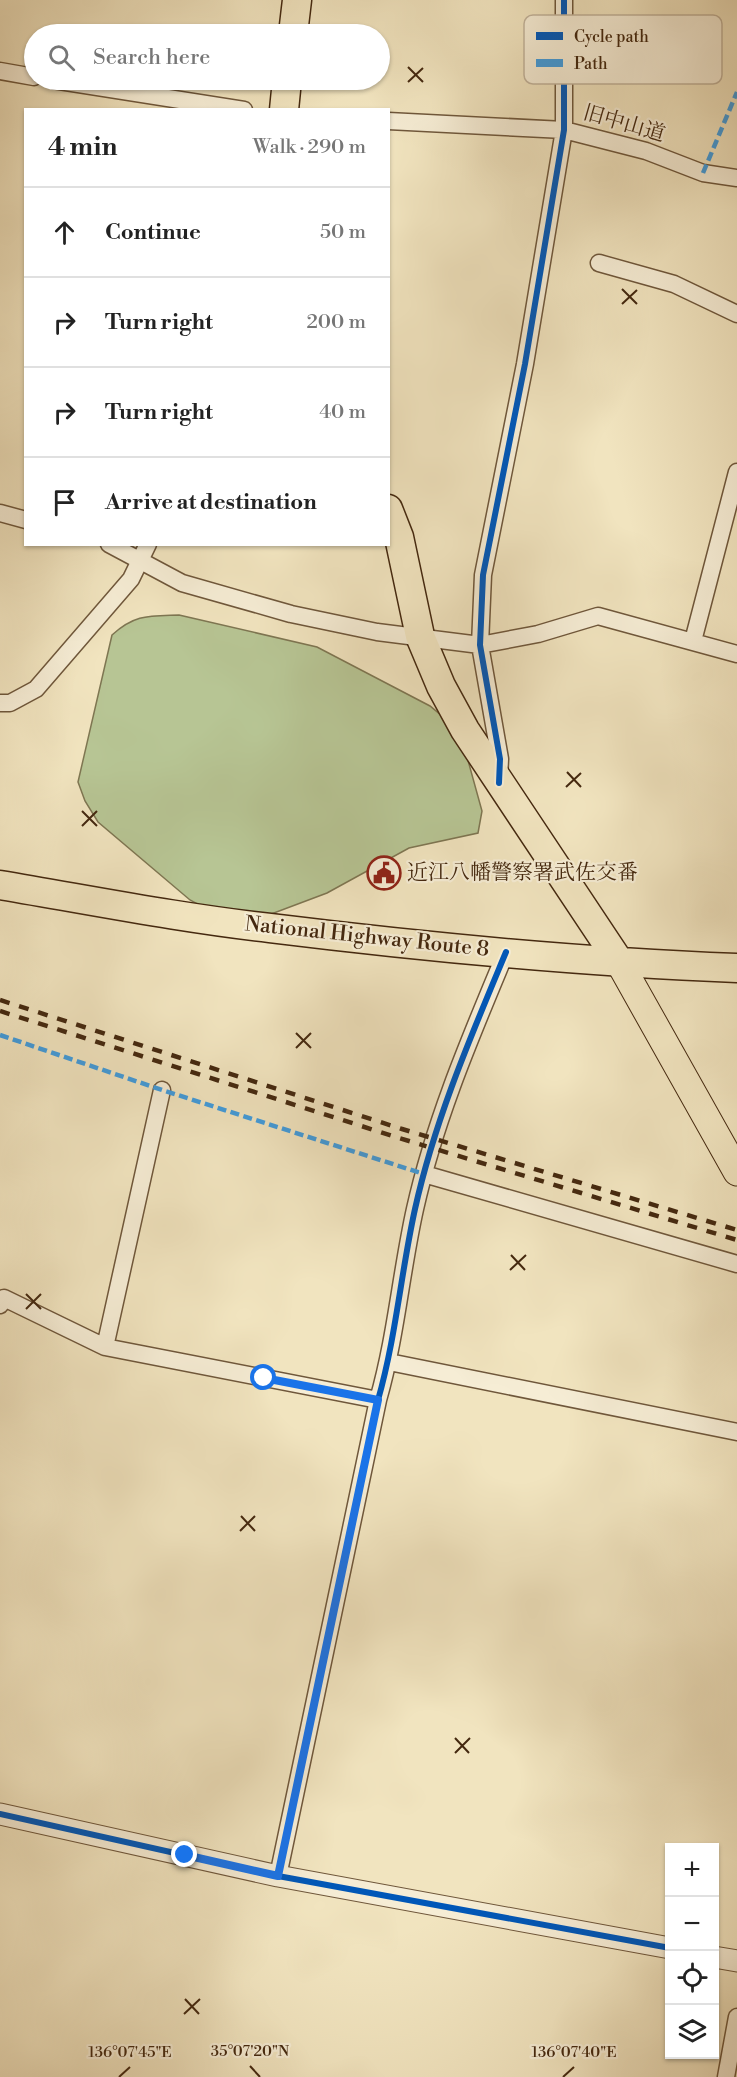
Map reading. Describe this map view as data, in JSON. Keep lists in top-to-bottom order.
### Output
{
  "streets": {
    "highway": ["National Highway Route 8"],
    "street": ["旧中山道"]
  },
  "places": {
    "public building": ["近江八幡警察署武佐交番"]
  },
  "legend": ["Cycle path", "Path"],
  "page": {
    "search": "Search here",
    "heading": ["4 min", "Walk · 290 m"],
    "list": [
      ["Continue", "50 m"],
      ["Turn right", "200 m"],
      ["Turn right", "40 m"],
      "Arrive at destination"
    ],
    "map_buttons": ["+", "−"]
  },
  "coordinates": ["35°07'20\"N", "136°07'45\"E", "136°07'40\"E"]
}
